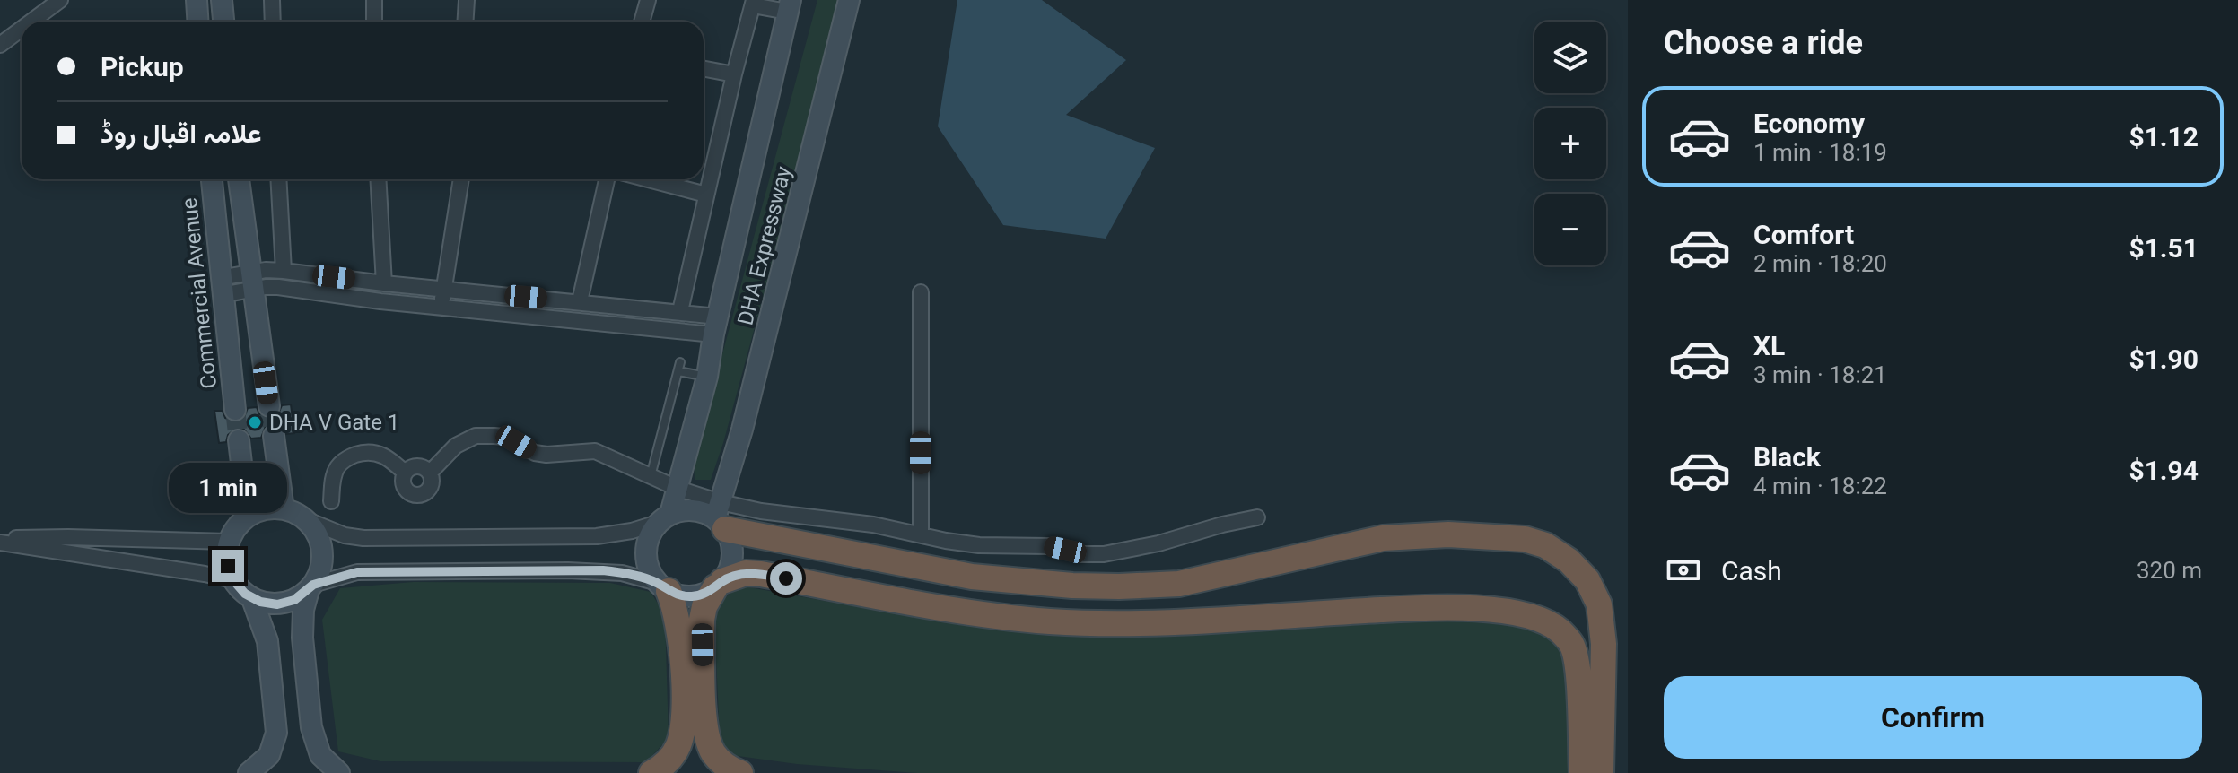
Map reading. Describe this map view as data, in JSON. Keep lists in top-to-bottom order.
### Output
{
  "streets": {
    "main road": ["DHA Expressway", "Commercial Avenue"]
  },
  "places": ["DHA V Gate 1"],
  "page": {
    "heading": "Choose a ride",
    "map_buttons": ["+", "−"],
    "banner": ["Pickup", "علامہ اقبال روڈ"],
    "list": [
      {
        "name": "Economy",
        "note": "1 min · 18:19",
        "value": "$1.12"
      },
      {
        "name": "Comfort",
        "note": "2 min · 18:20",
        "value": "$1.51"
      },
      {
        "name": "XL",
        "note": "3 min · 18:21",
        "value": "$1.90"
      },
      {
        "name": "Black",
        "note": "4 min · 18:22",
        "value": "$1.94"
      }
    ],
    "bubble": "1 min",
    "pay": ["Cash", "320 m"],
    "buttons": "Confirm"
  }
}
